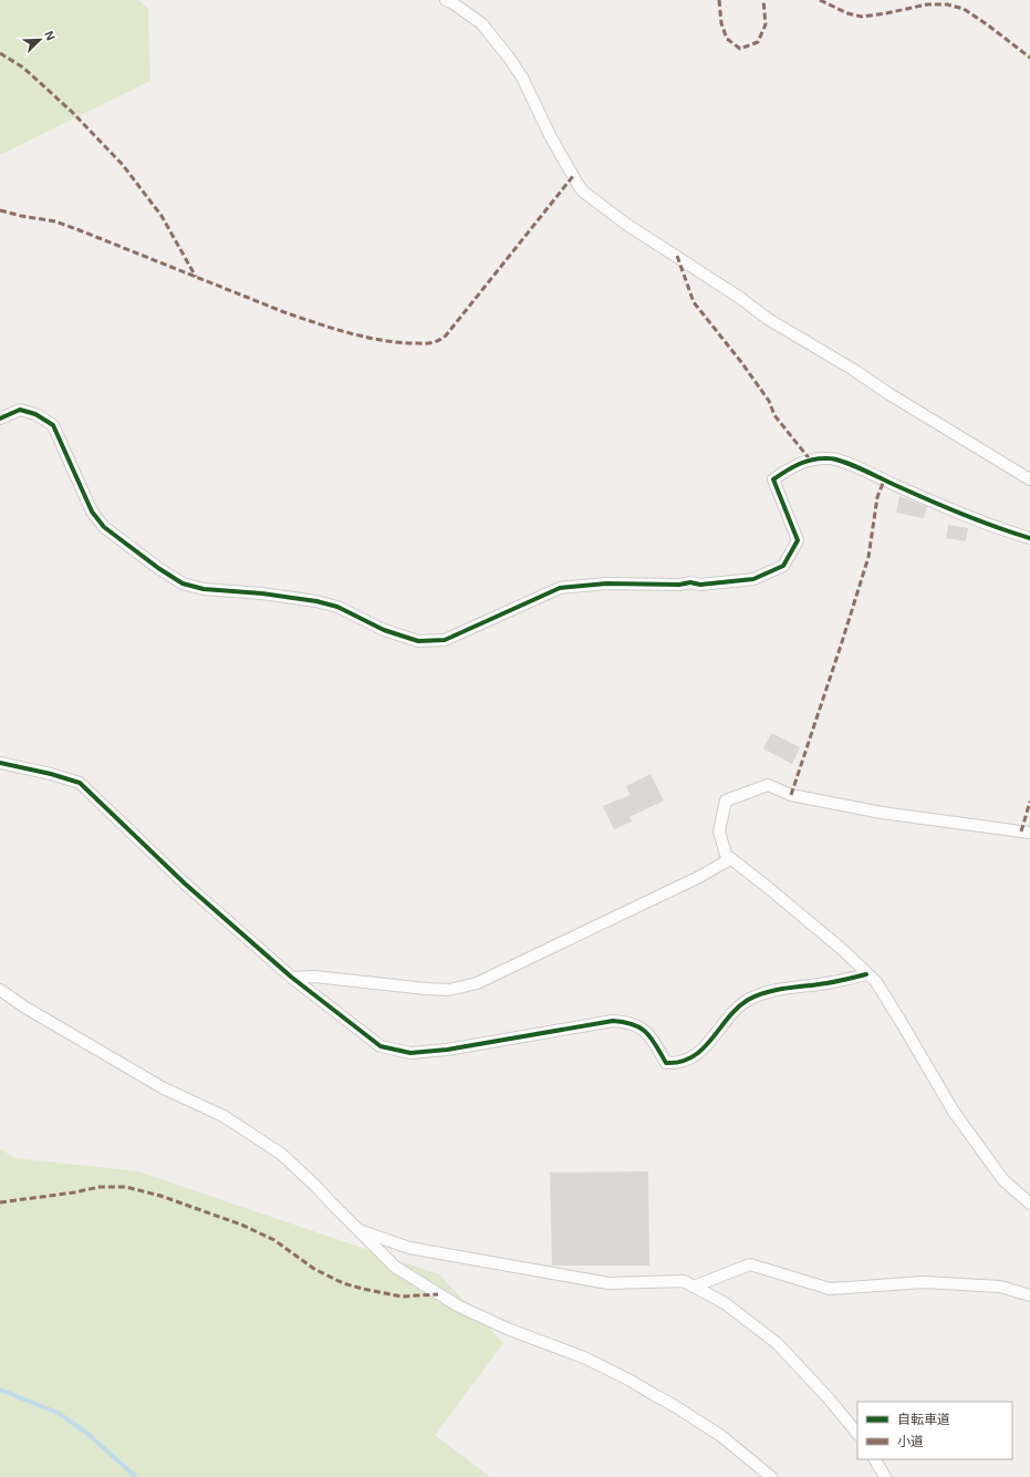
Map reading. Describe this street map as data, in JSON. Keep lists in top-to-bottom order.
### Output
{
  "legend": ["自転車道", "小道"],
  "north": "top right"
}
